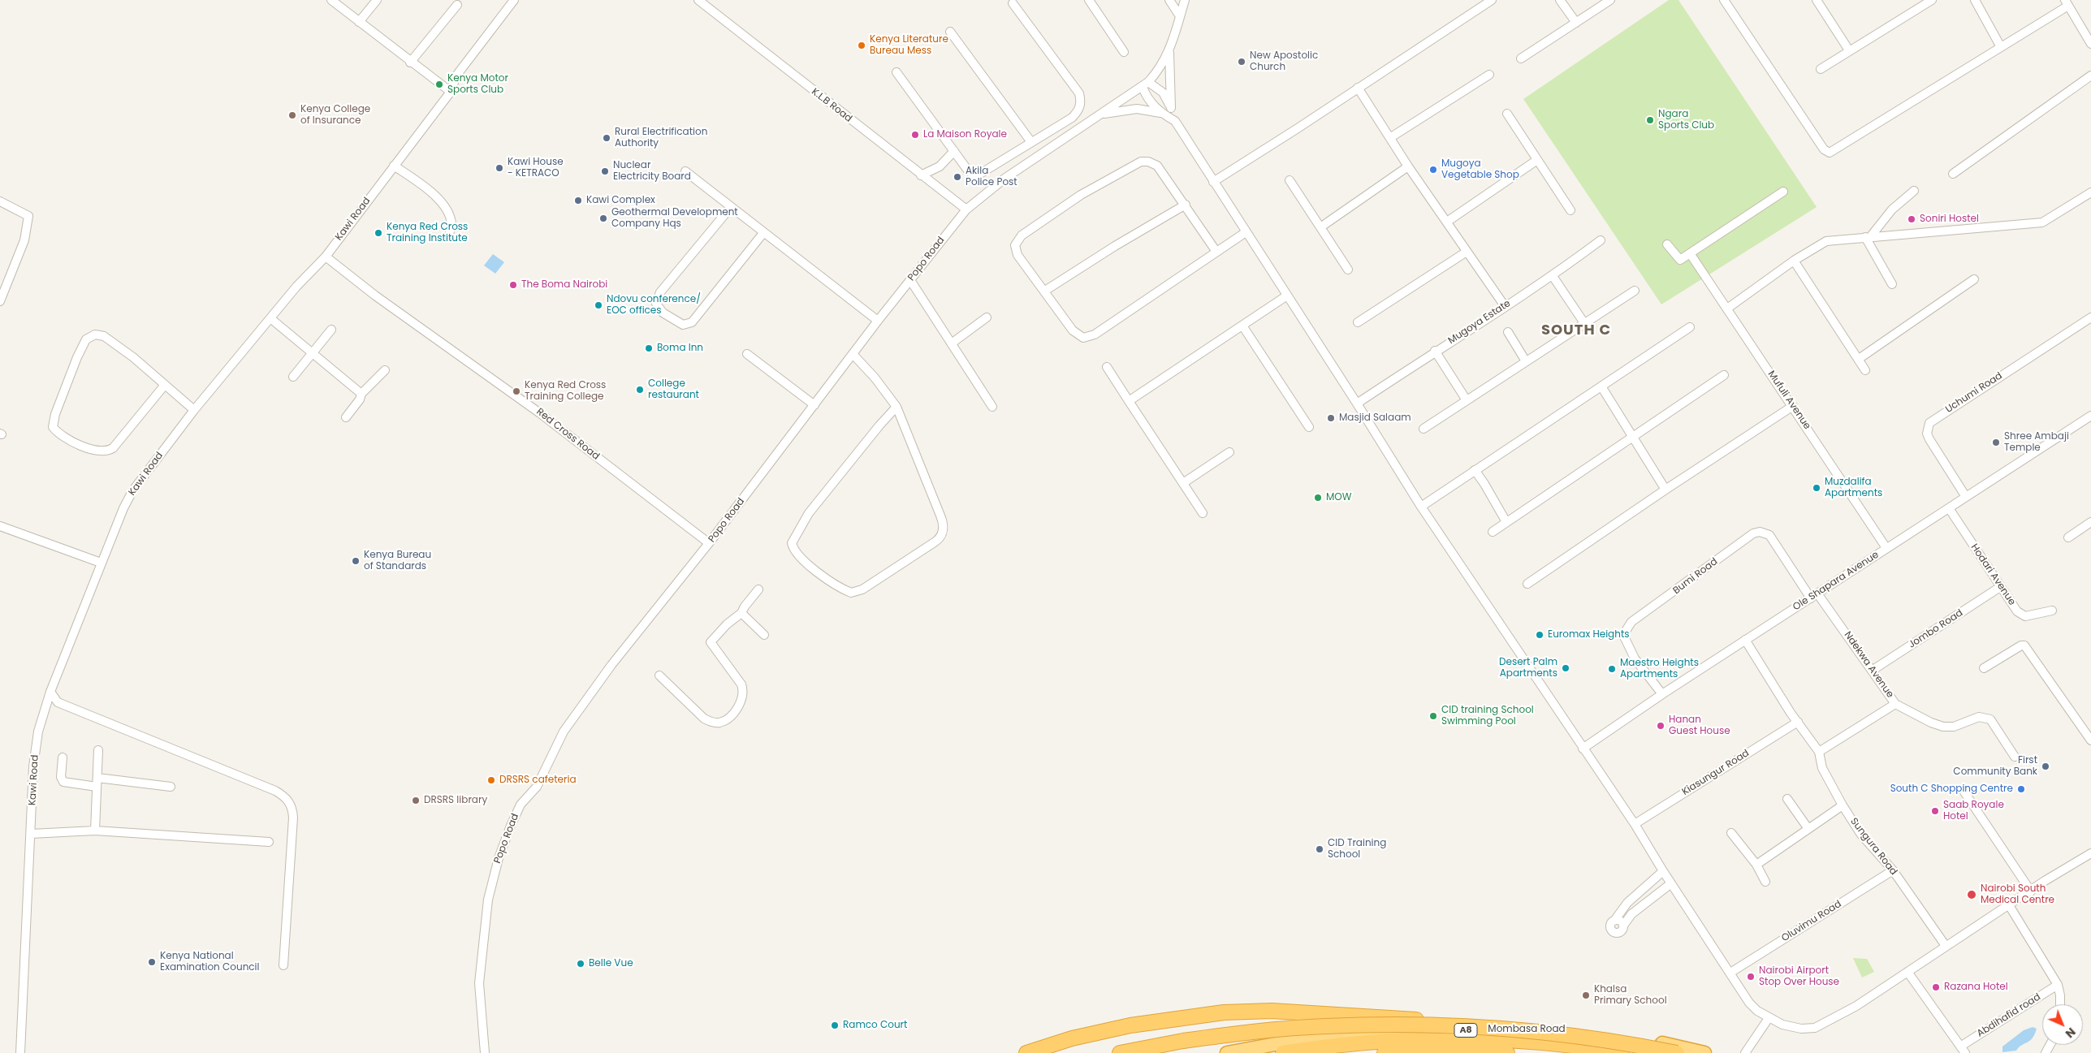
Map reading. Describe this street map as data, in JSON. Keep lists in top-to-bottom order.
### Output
{
  "streets": {
    "highway": ["Mombasa Road", "A8"],
    "street": [
      "K.L.B Road",
      "Kawi Road",
      "Popo Road",
      "Mugoya Estate",
      "Uchumi Road",
      "Mufuli Avenue",
      "Red Cross Road",
      "Hodari Avenue",
      "Bumi Road",
      "Ole Shapara Avenue",
      "Jombo Road",
      "Ndekwa Avenue",
      "Kiasungur Road",
      "Sungura Road",
      "Oluvimu Road",
      "Abdihafid road"
    ]
  },
  "crossings": [
    ["K.L.B Road", "Popo Road"],
    ["Kawi Road", "Red Cross Road"],
    ["Popo Road", "Red Cross Road"],
    ["Uchumi Road", "Ole Shapara Avenue"],
    ["Mufuli Avenue", "Ole Shapara Avenue"],
    ["Hodari Avenue", "Ole Shapara Avenue"],
    ["Hodari Avenue", "Jombo Road"],
    ["Bumi Road", "Ole Shapara Avenue"],
    ["Bumi Road", "Ndekwa Avenue"],
    ["Ole Shapara Avenue", "Ndekwa Avenue"],
    ["Ole Shapara Avenue", "Sungura Road"],
    ["Jombo Road", "Ndekwa Avenue"],
    ["Kiasungur Road", "Sungura Road"],
    ["Sungura Road", "Oluvimu Road"]
  ],
  "districts": ["SOUTH C"],
  "places": [
    "Kenya Literature Bureau Mess",
    "New Apostolic Church",
    "Kenya Motor Sports Club",
    "Kenya College of Insurance",
    "Ngara Sports Club",
    "La Maison Royale",
    "Rural Electrification Authority",
    "Kawi House - KETRACO",
    "Mugoya Vegetable Shop",
    "Nuclear Electricity Board",
    "Akila Police Post",
    "Kawi Complex",
    "Geothermal Development Company Hqs",
    "Soniri Hostel",
    "Kenya Red Cross Training Institute",
    "The Boma Nairobi",
    "Ndovu conference/ EOC offices",
    "Boma Inn",
    "College restaurant",
    "Kenya Red Cross Training College",
    "Masjid Salaam",
    "Shree Ambaji Temple",
    "Muzdalifa Apartments",
    "MOW",
    "Kenya Bureau of Standards",
    "Euromax Heights",
    "Desert Palm Apartments",
    "Maestro Heights Apartments",
    "CID training School Swimming Pool",
    "Hanan Guest House",
    "First Community Bank",
    "DRSRS cafeteria",
    "South C Shopping Centre",
    "DRSRS library",
    "Saab Royale Hotel",
    "CID Training School",
    "Nairobi South Medical Centre",
    "Kenya National Examination Council",
    "Belle Vue",
    "Nairobi Airport Stop Over House",
    "Razana Hotel",
    "Khalsa Primary School",
    "Ramco Court"
  ],
  "north": "bottom right"
}
